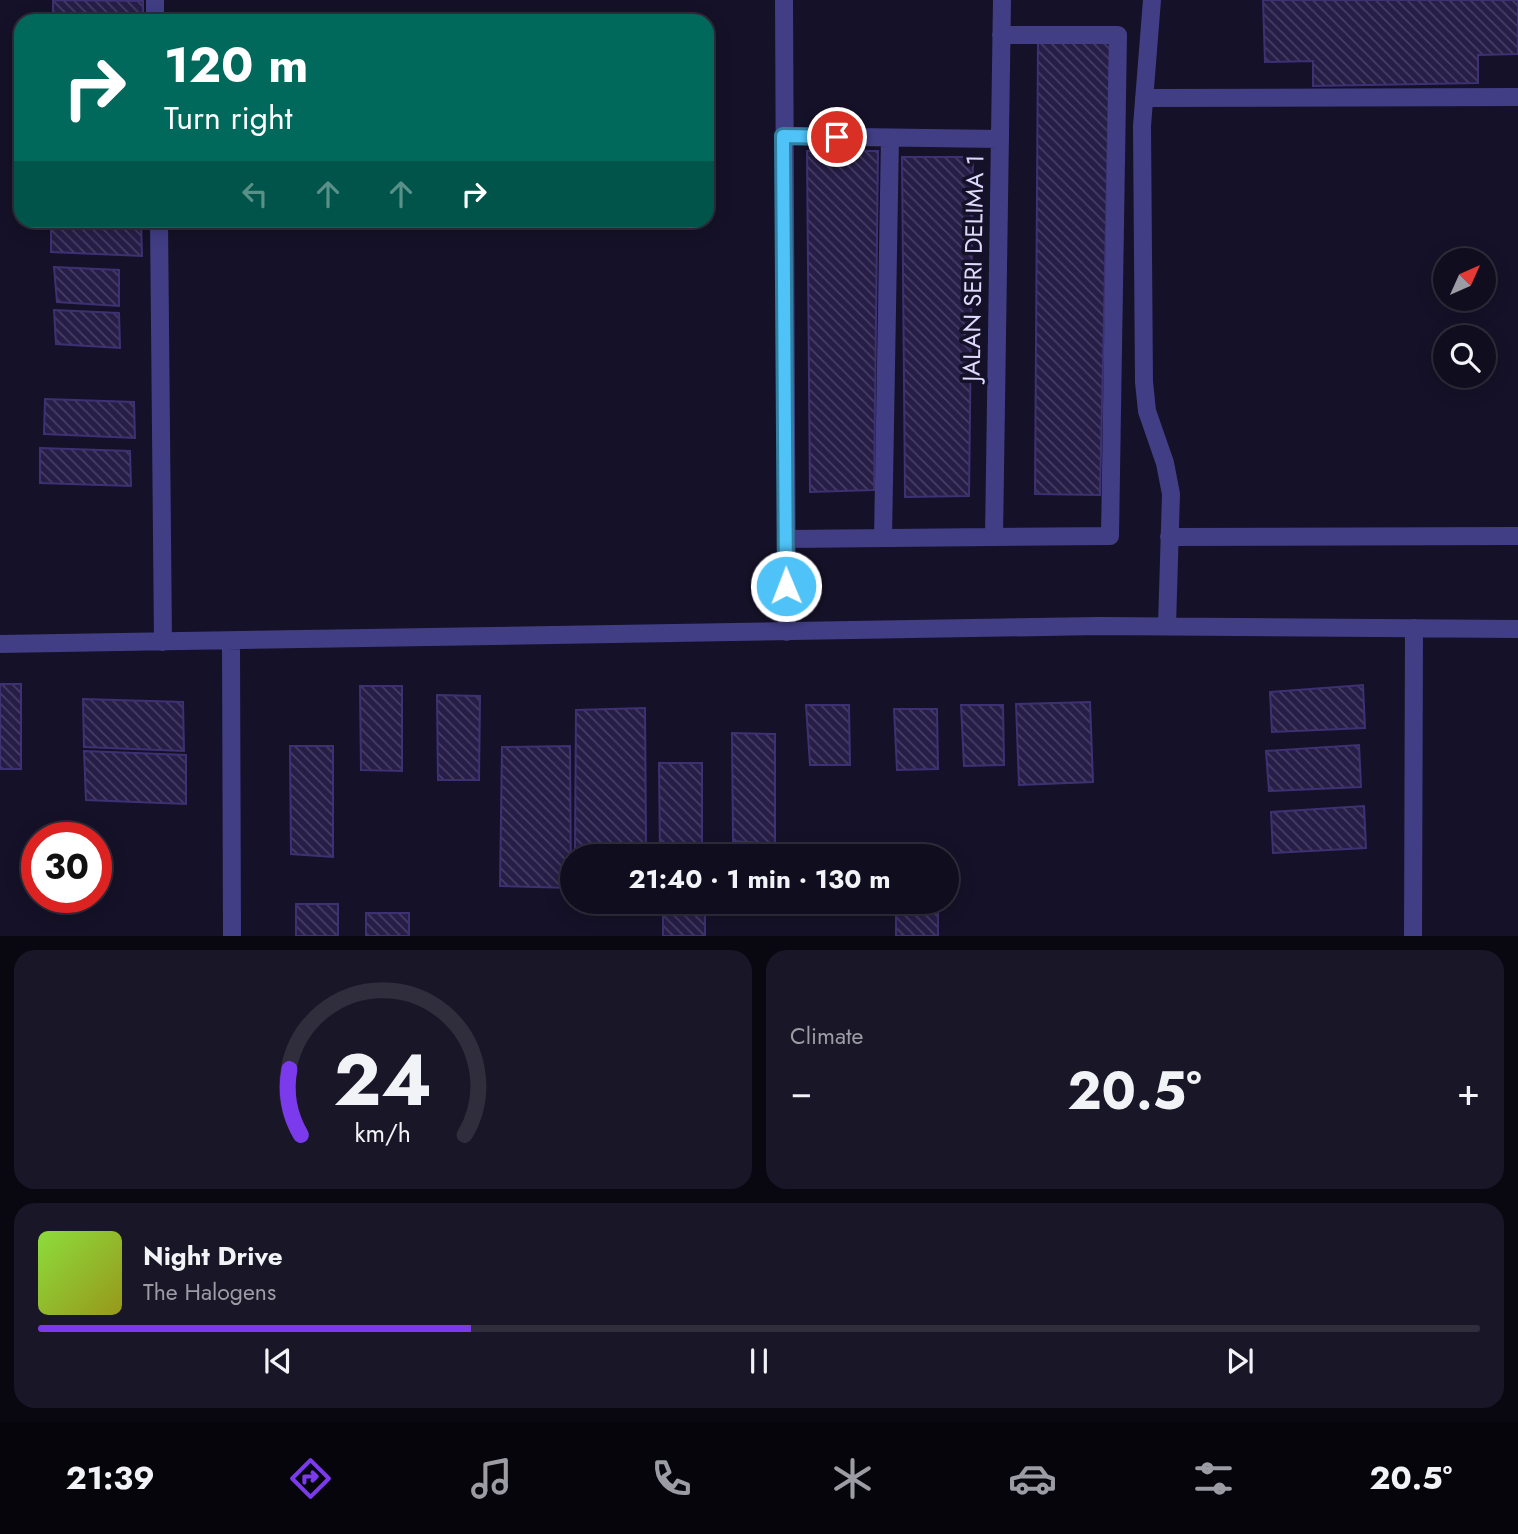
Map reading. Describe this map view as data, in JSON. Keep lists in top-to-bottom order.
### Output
{
  "streets": {
    "street": ["JALAN SERI DELIMA 1"]
  },
  "north": "top right",
  "page": {
    "turn": ["120 m", "Turn right"],
    "limit": "30",
    "trip": "21:40 · 1 min · 130 m",
    "tile": "Climate",
    "heat": ["−", "20.5°", "+"],
    "song": ["Night Drive", "The Halogens"],
    "tabs": ["21:39", "20.5°"],
    "gauge": ["24", "km/h"]
  }
}
